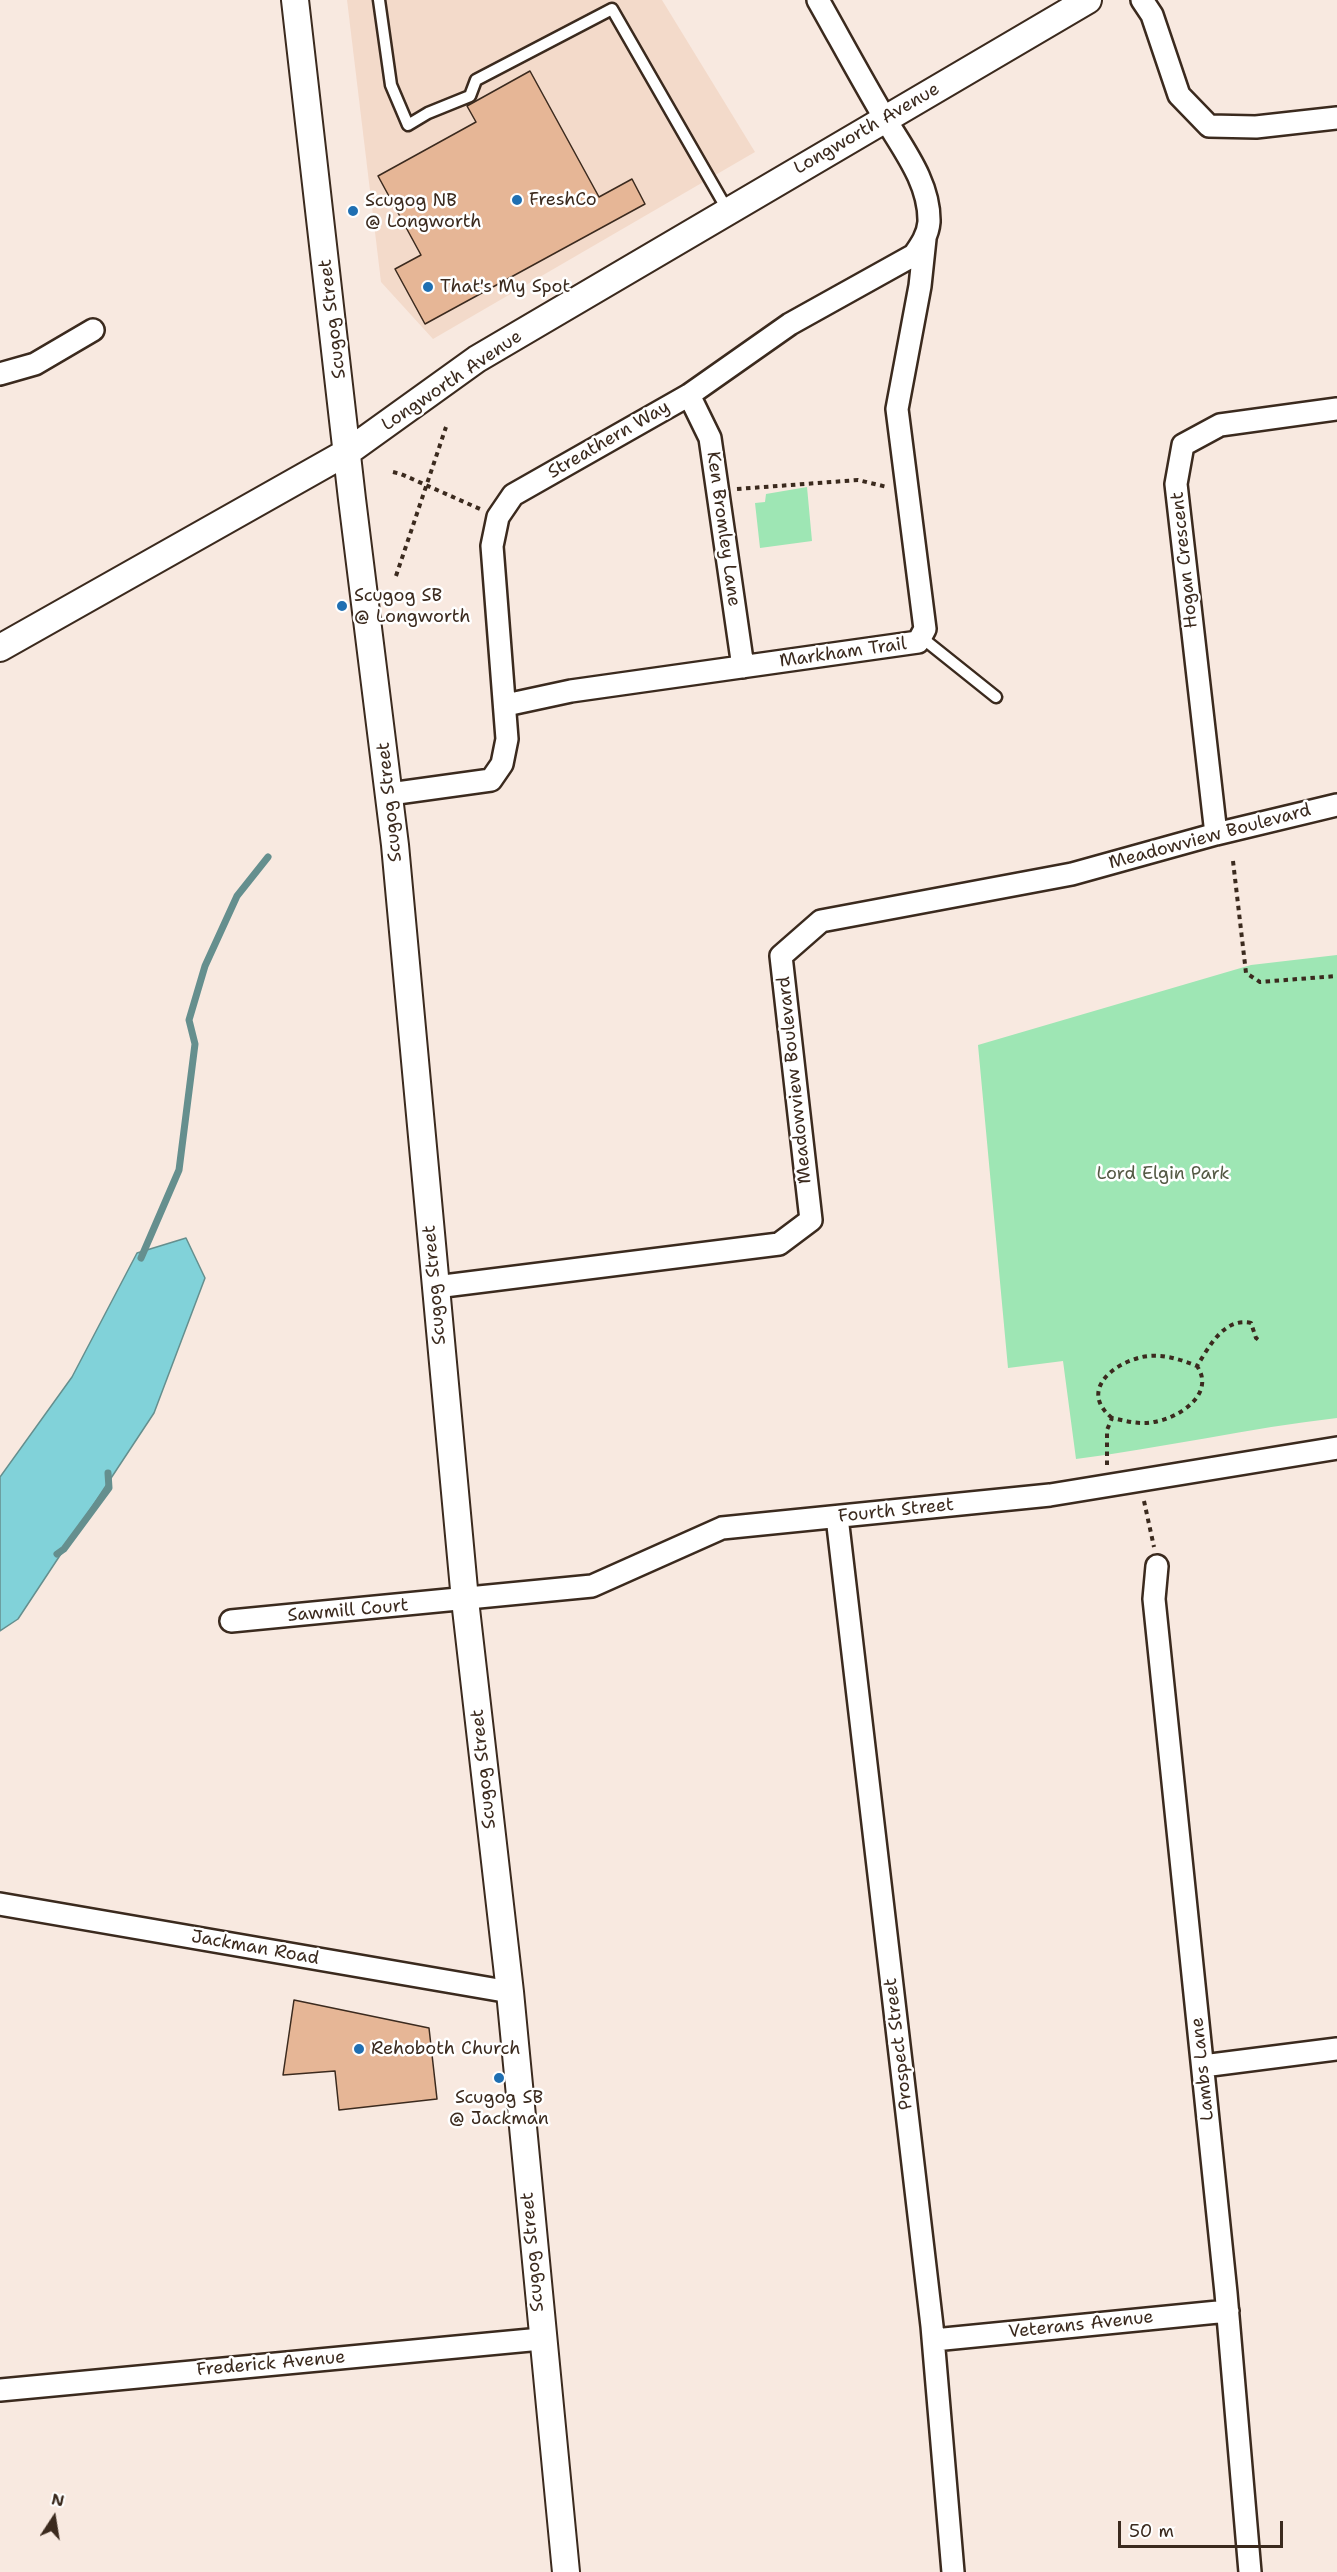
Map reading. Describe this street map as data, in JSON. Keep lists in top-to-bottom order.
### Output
{
  "streets": {
    "street": [
      "Longworth Avenue",
      "Scugog Street",
      "Streathern Way",
      "Ken Bromley Lane",
      "Hogan Crescent",
      "Markham Trail",
      "Meadowview Boulevard",
      "Fourth Street",
      "Sawmill Court",
      "Jackman Road",
      "Prospect Street",
      "Lambs Lane",
      "Veterans Avenue",
      "Frederick Avenue"
    ]
  },
  "crossings": [
    ["Longworth Avenue", "Scugog Street"],
    ["Scugog Street", "Streathern Way"],
    ["Scugog Street", "Meadowview Boulevard"],
    ["Scugog Street", "Fourth Street"],
    ["Scugog Street", "Sawmill Court"],
    ["Scugog Street", "Jackman Road"],
    ["Scugog Street", "Frederick Avenue"],
    ["Streathern Way", "Ken Bromley Lane"],
    ["Streathern Way", "Markham Trail"],
    ["Ken Bromley Lane", "Markham Trail"],
    ["Hogan Crescent", "Meadowview Boulevard"],
    ["Fourth Street", "Sawmill Court"],
    ["Fourth Street", "Prospect Street"],
    ["Prospect Street", "Veterans Avenue"],
    ["Lambs Lane", "Veterans Avenue"]
  ],
  "parks": ["Lord Elgin Park"],
  "places": [
    "FreshCo",
    "Scugog NB @ Longworth",
    "That's My Spot",
    "Scugog SB @ Longworth",
    "Rehoboth Church",
    "Scugog SB @ Jackman"
  ],
  "scale_bar": "50 m",
  "north": "top"
}
